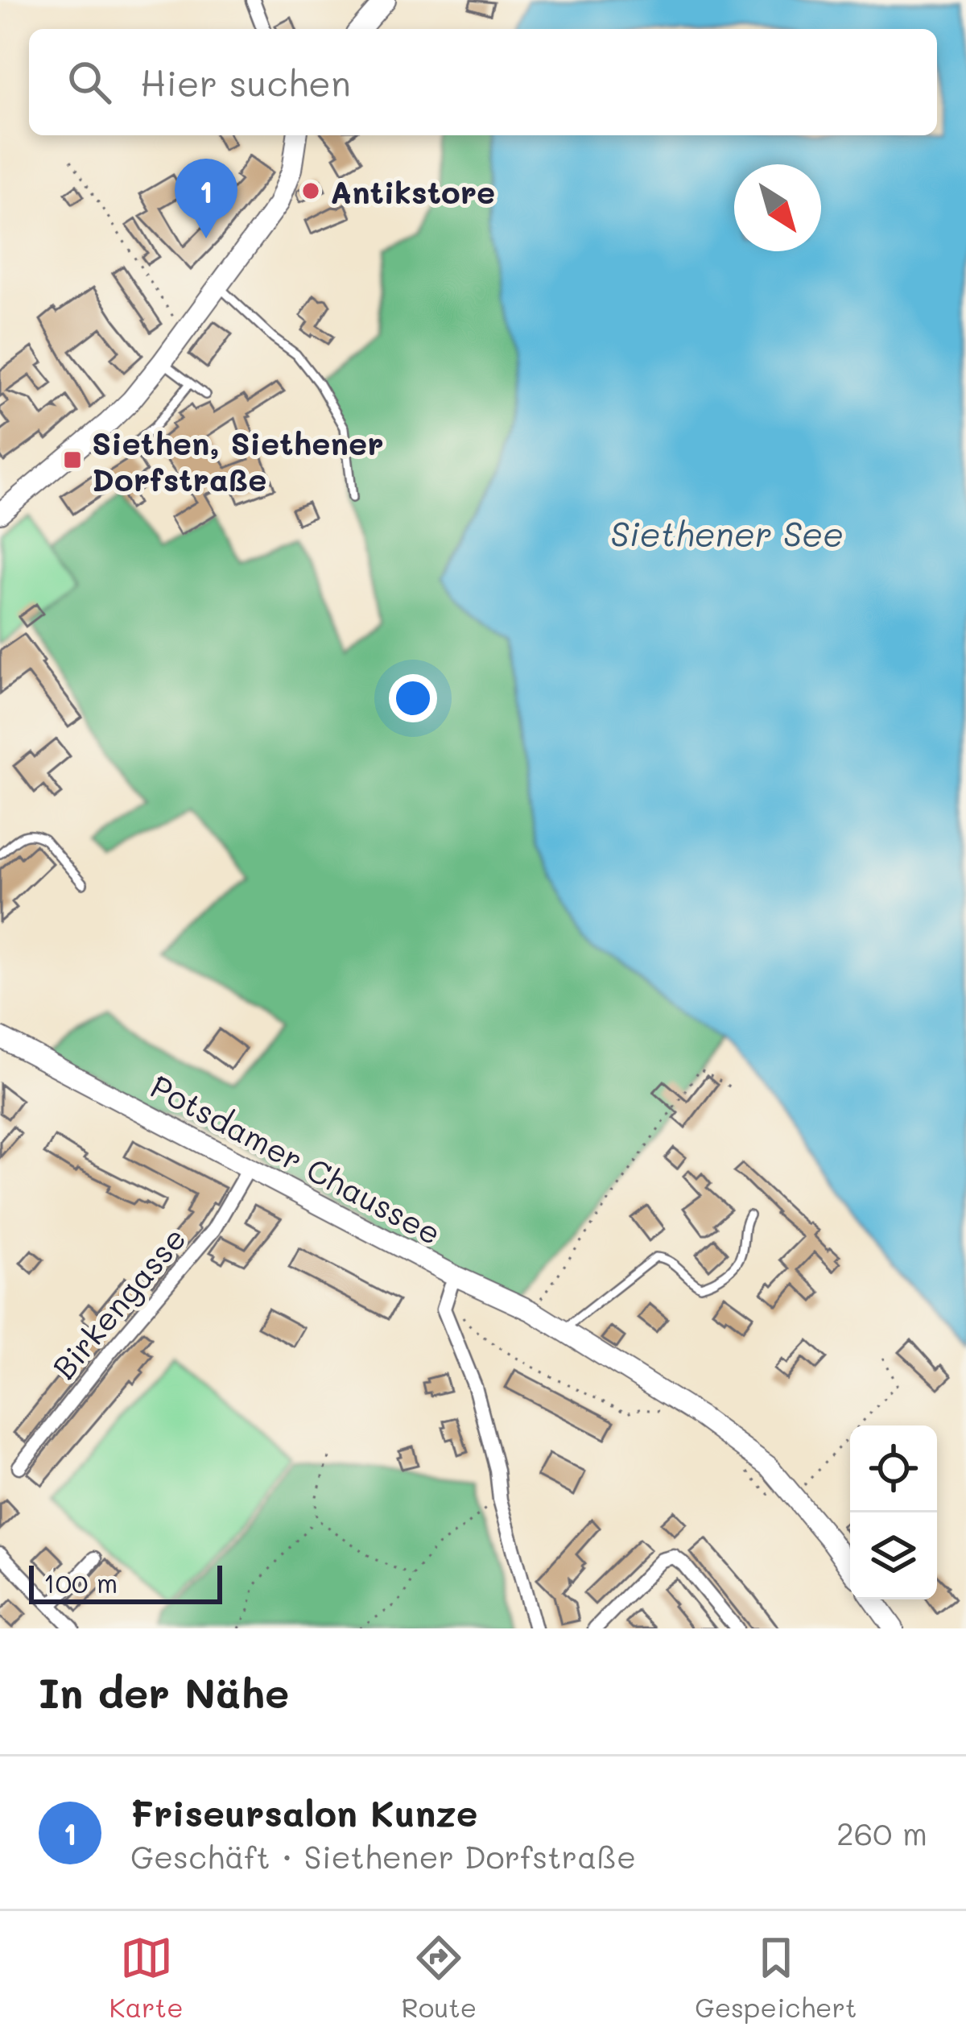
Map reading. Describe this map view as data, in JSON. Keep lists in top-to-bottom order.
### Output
{
  "streets": {
    "main road": ["Potsdamer Chaussee"],
    "street": ["Birkengasse"]
  },
  "crossings": [
    ["Potsdamer Chaussee", "Birkengasse"]
  ],
  "water": ["Siethener See"],
  "places": {
    "other": ["Antikstore"],
    "transit": ["Siethen, Siethener Dorfstraße"]
  },
  "scale_bar": "100 m",
  "north": "bottom right",
  "page": {
    "search": "Hier suchen",
    "pins": "1",
    "scale": "100 m",
    "heading": "In der Nähe",
    "list": [
      {
        "mark": "1",
        "name": "Friseursalon Kunze",
        "note": "Geschäft · Siethener Dorfstraße",
        "value": "260 m"
      }
    ],
    "nav": ["Karte", "Route", "Gespeichert"]
  }
}
